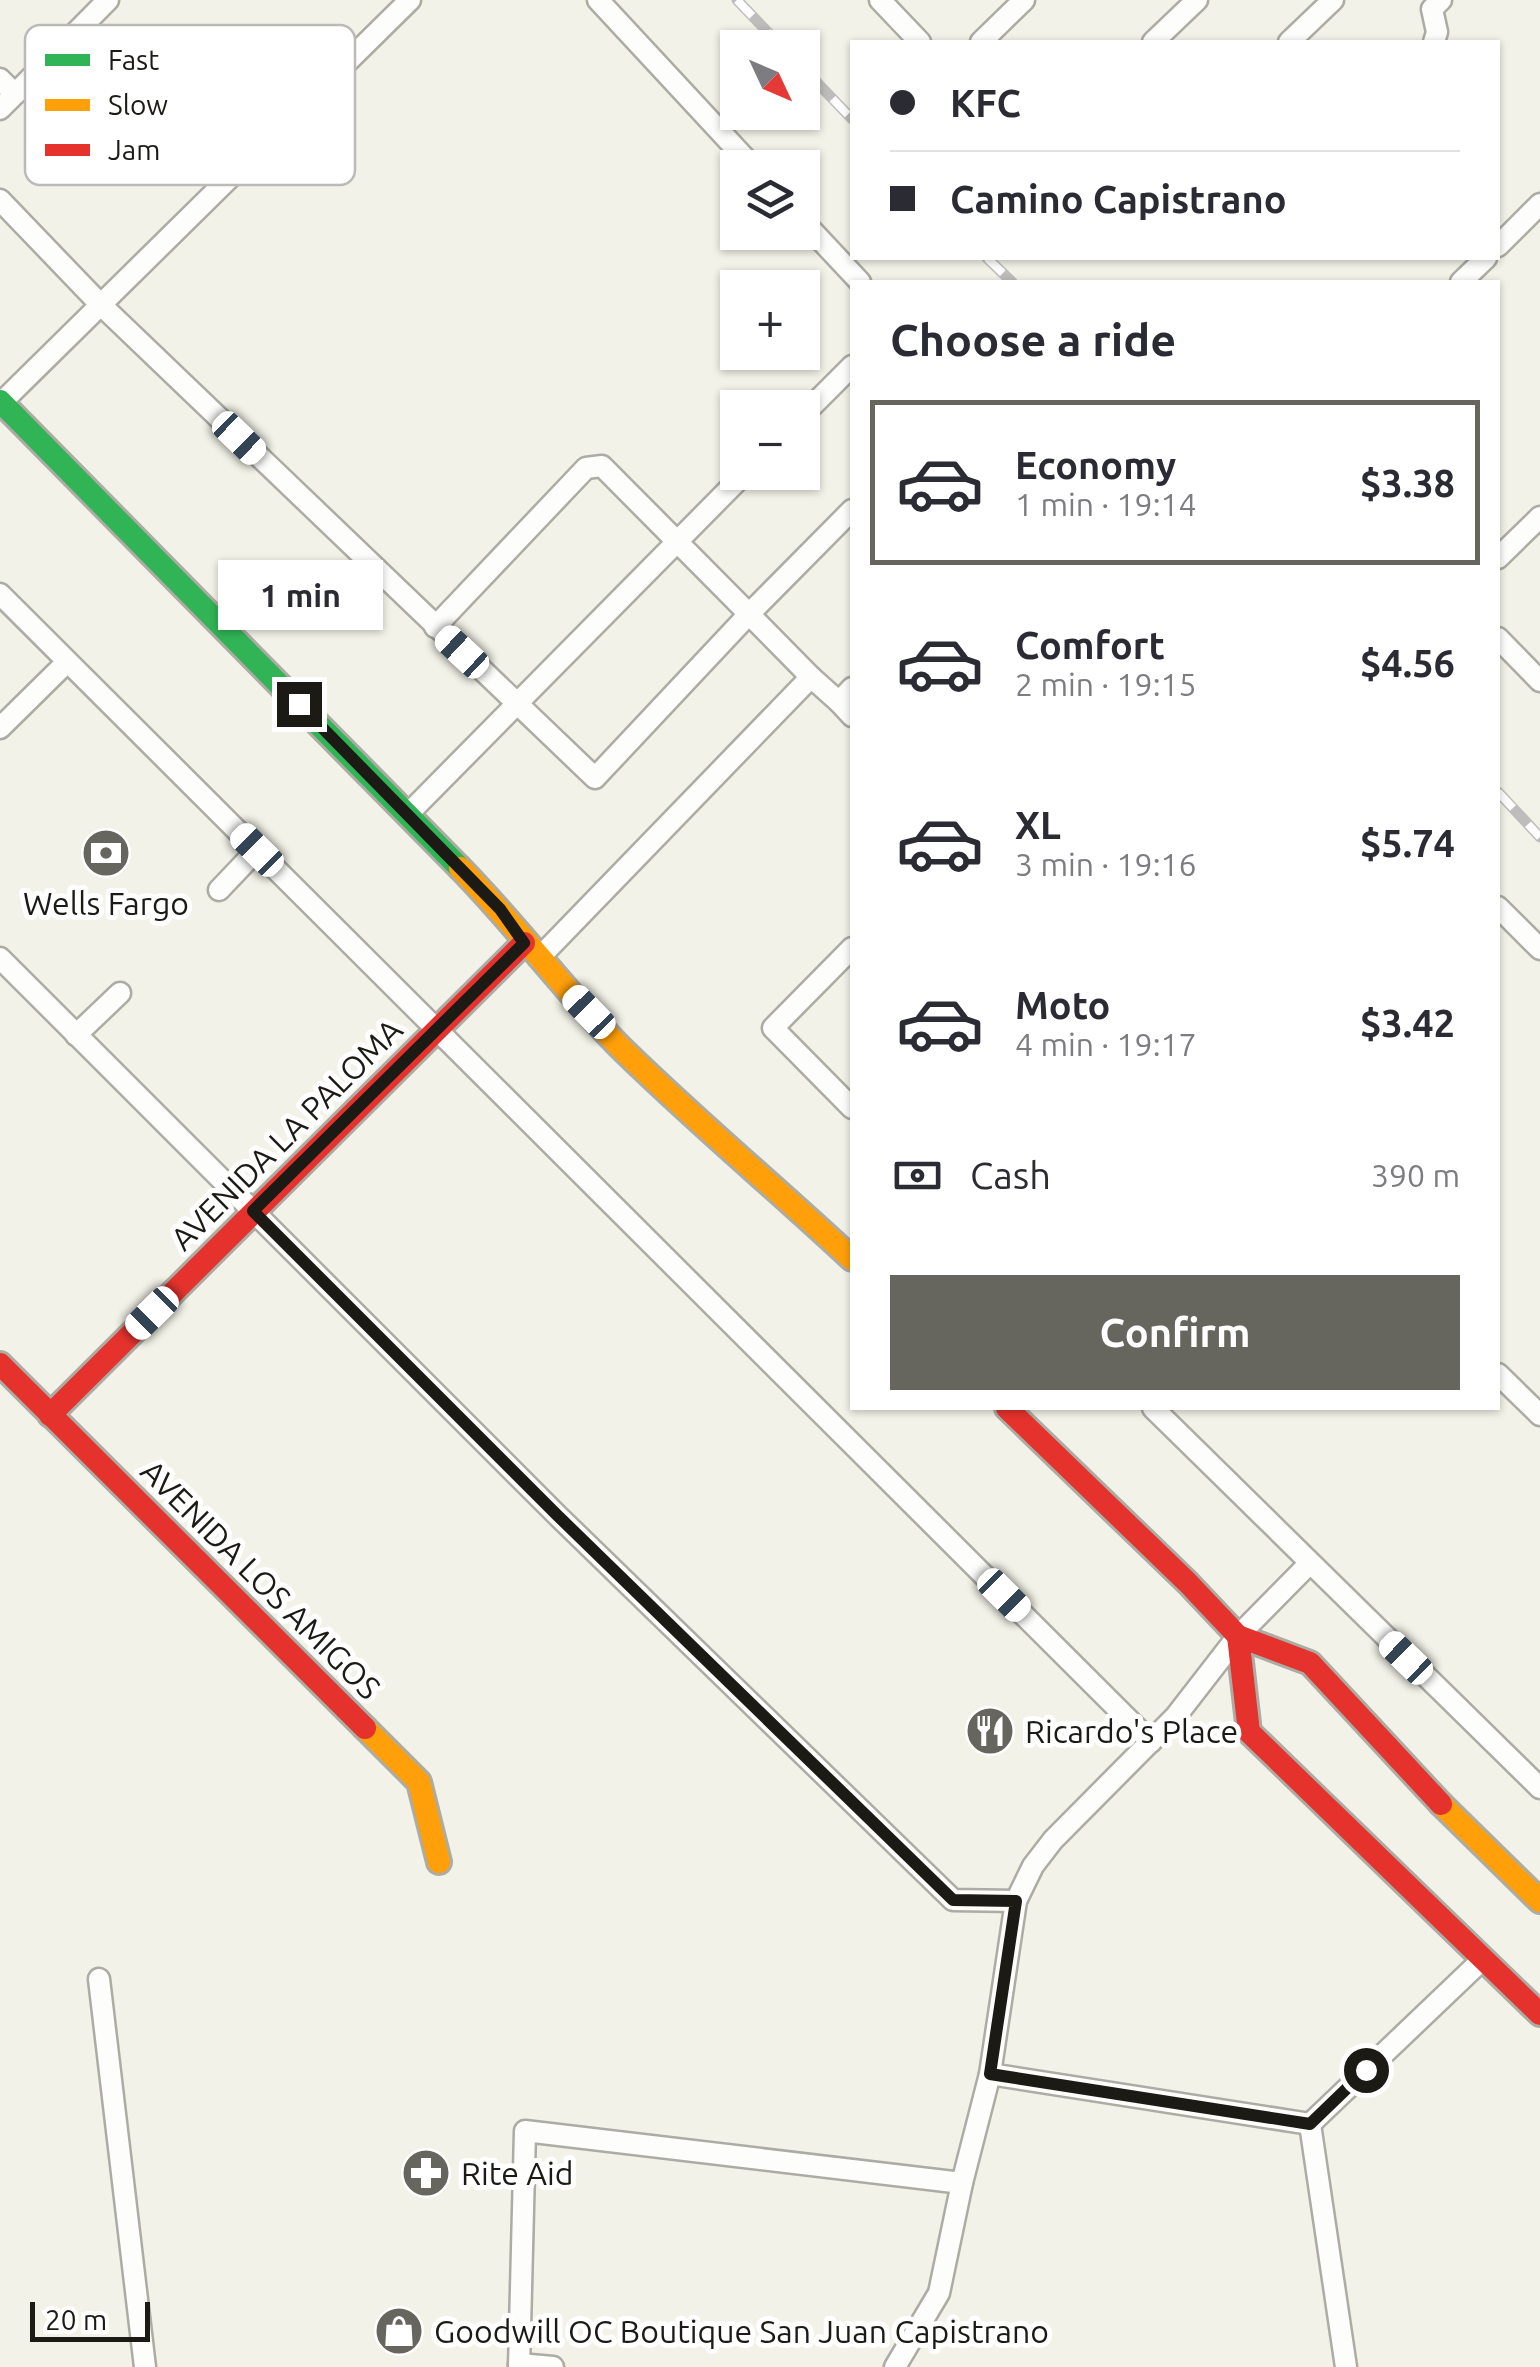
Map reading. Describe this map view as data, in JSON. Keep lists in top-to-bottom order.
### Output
{
  "streets": {
    "main road": ["AVENIDA LA PALOMA", "AVENIDA LOS AMIGOS"]
  },
  "crossings": [
    ["AVENIDA LA PALOMA", "AVENIDA LOS AMIGOS"]
  ],
  "places": {
    "bank": ["Wells Fargo"],
    "restaurant": ["Ricardo's Place"],
    "pharmacy": ["Rite Aid"],
    "shop": ["Goodwill OC Boutique San Juan Capistrano"]
  },
  "legend": ["Fast", "Slow", "Jam"],
  "scale_bar": "20 m",
  "north": "bottom right",
  "page": {
    "map_buttons": ["+", "−"],
    "banner": ["KFC", "Camino Capistrano"],
    "heading": "Choose a ride",
    "list": [
      {
        "name": "Economy",
        "note": "1 min · 19:14",
        "value": "$3.38"
      },
      {
        "name": "Comfort",
        "note": "2 min · 19:15",
        "value": "$4.56"
      },
      {
        "name": "XL",
        "note": "3 min · 19:16",
        "value": "$5.74"
      },
      {
        "name": "Moto",
        "note": "4 min · 19:17",
        "value": "$3.42"
      }
    ],
    "bubble": "1 min",
    "pay": ["Cash", "390 m"],
    "buttons": "Confirm",
    "scale": "20 m"
  }
}
